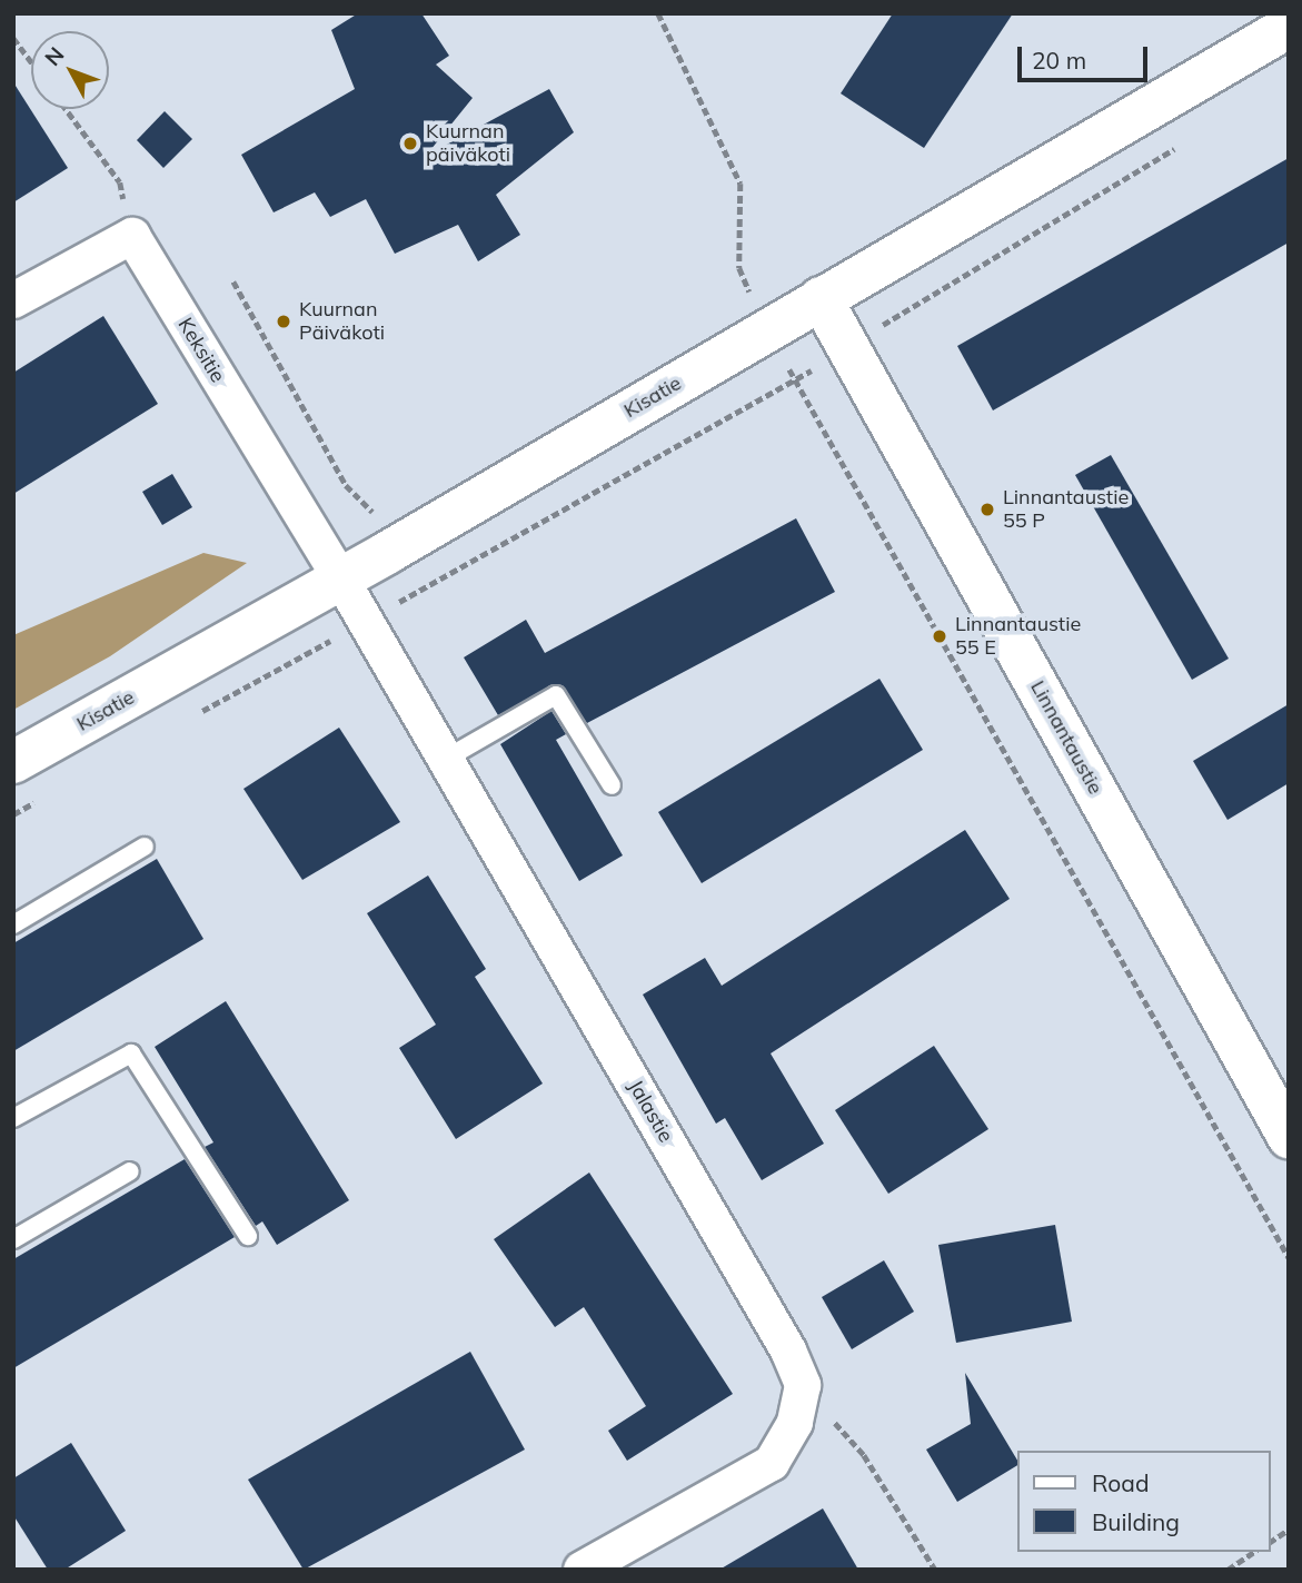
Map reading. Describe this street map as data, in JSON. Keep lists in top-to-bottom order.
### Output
{
  "streets": {
    "street": [
      "Keksitie",
      "Kisatie",
      "Linnantaustie",
      "Jalastie"
    ]
  },
  "crossings": [
    ["Keksitie", "Kisatie"],
    ["Keksitie", "Jalastie"],
    ["Kisatie", "Linnantaustie"],
    ["Kisatie", "Jalastie"]
  ],
  "places": [
    "Kuurnan päiväkoti",
    "Kuurnan Päiväkoti",
    "Linnantaustie 55 P",
    "Linnantaustie 55 E"
  ],
  "legend": ["Road", "Building"],
  "scale_bar": "20 m",
  "north": "top left"
}
